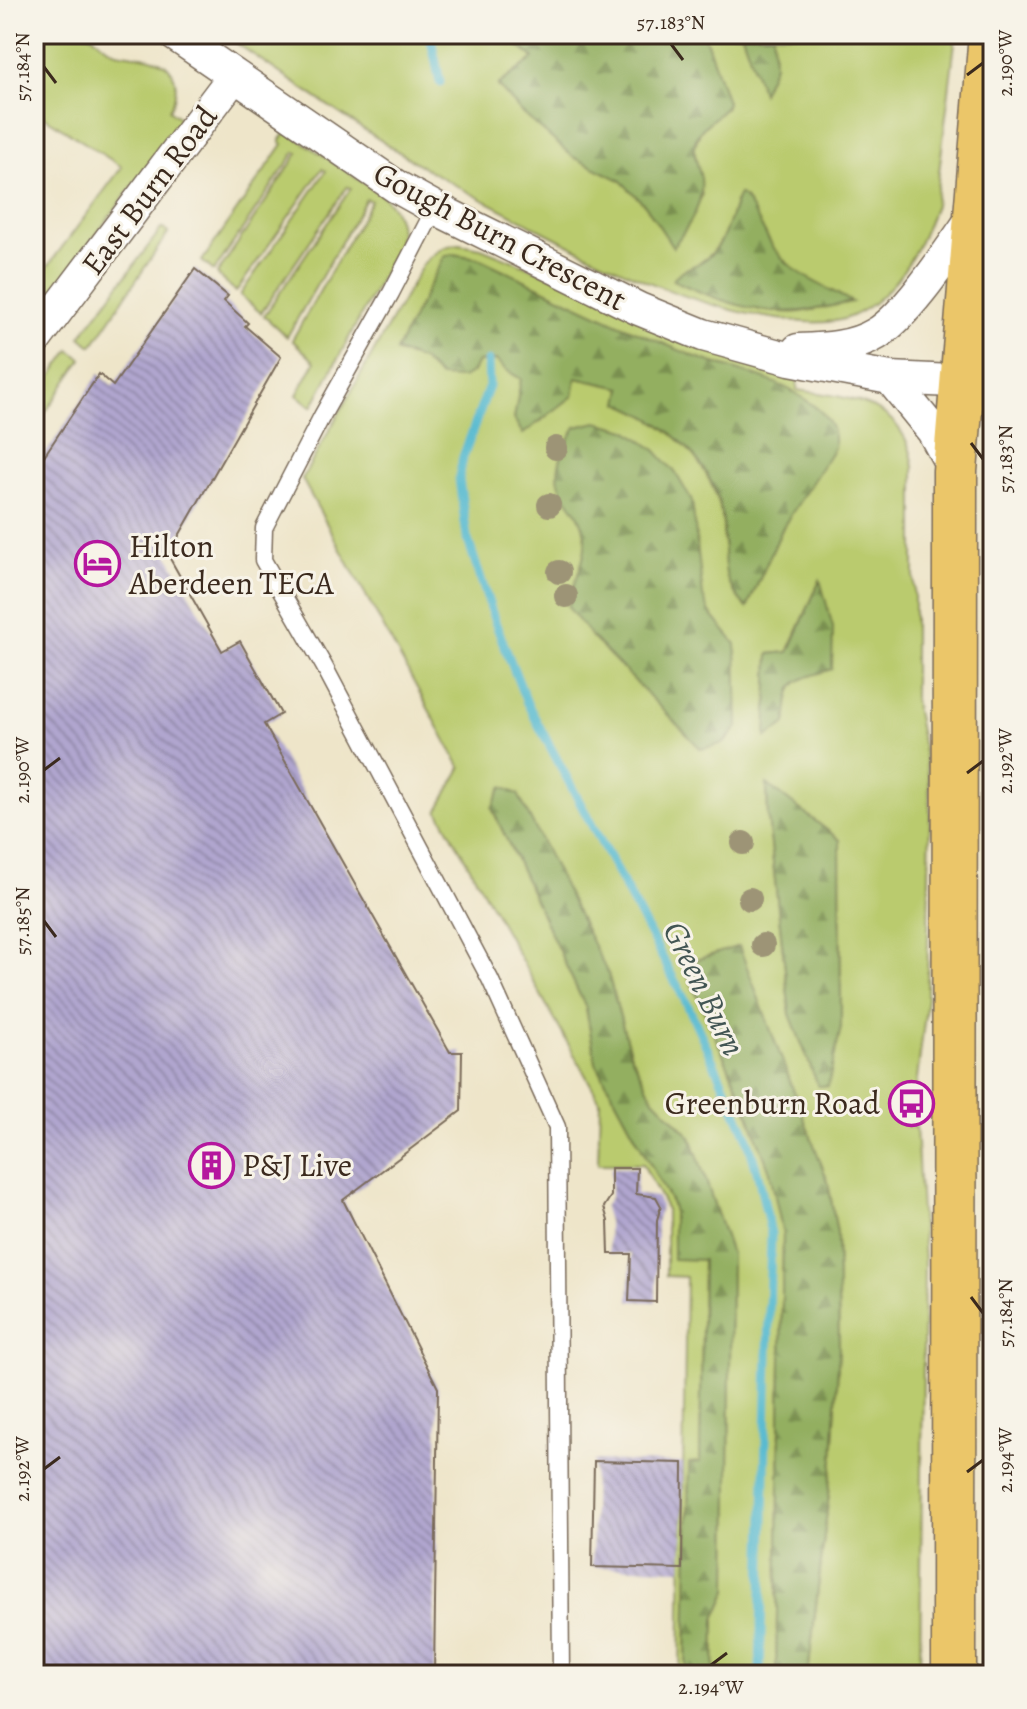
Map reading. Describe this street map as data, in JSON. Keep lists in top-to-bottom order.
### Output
{
  "streets": {
    "street": ["East Burn Road", "Gough Burn Crescent"]
  },
  "crossings": [
    ["East Burn Road", "Gough Burn Crescent"]
  ],
  "water": ["Green Burn"],
  "places": {
    "hotel": ["Hilton Aberdeen TECA"],
    "bus stop": ["Greenburn Road"],
    "building": ["P&J Live"]
  },
  "coordinates": [
    "57.183°N",
    "2.190°W",
    "57.184°N",
    "2.192°W",
    "57.185°N",
    "2.194°W"
  ]
}
